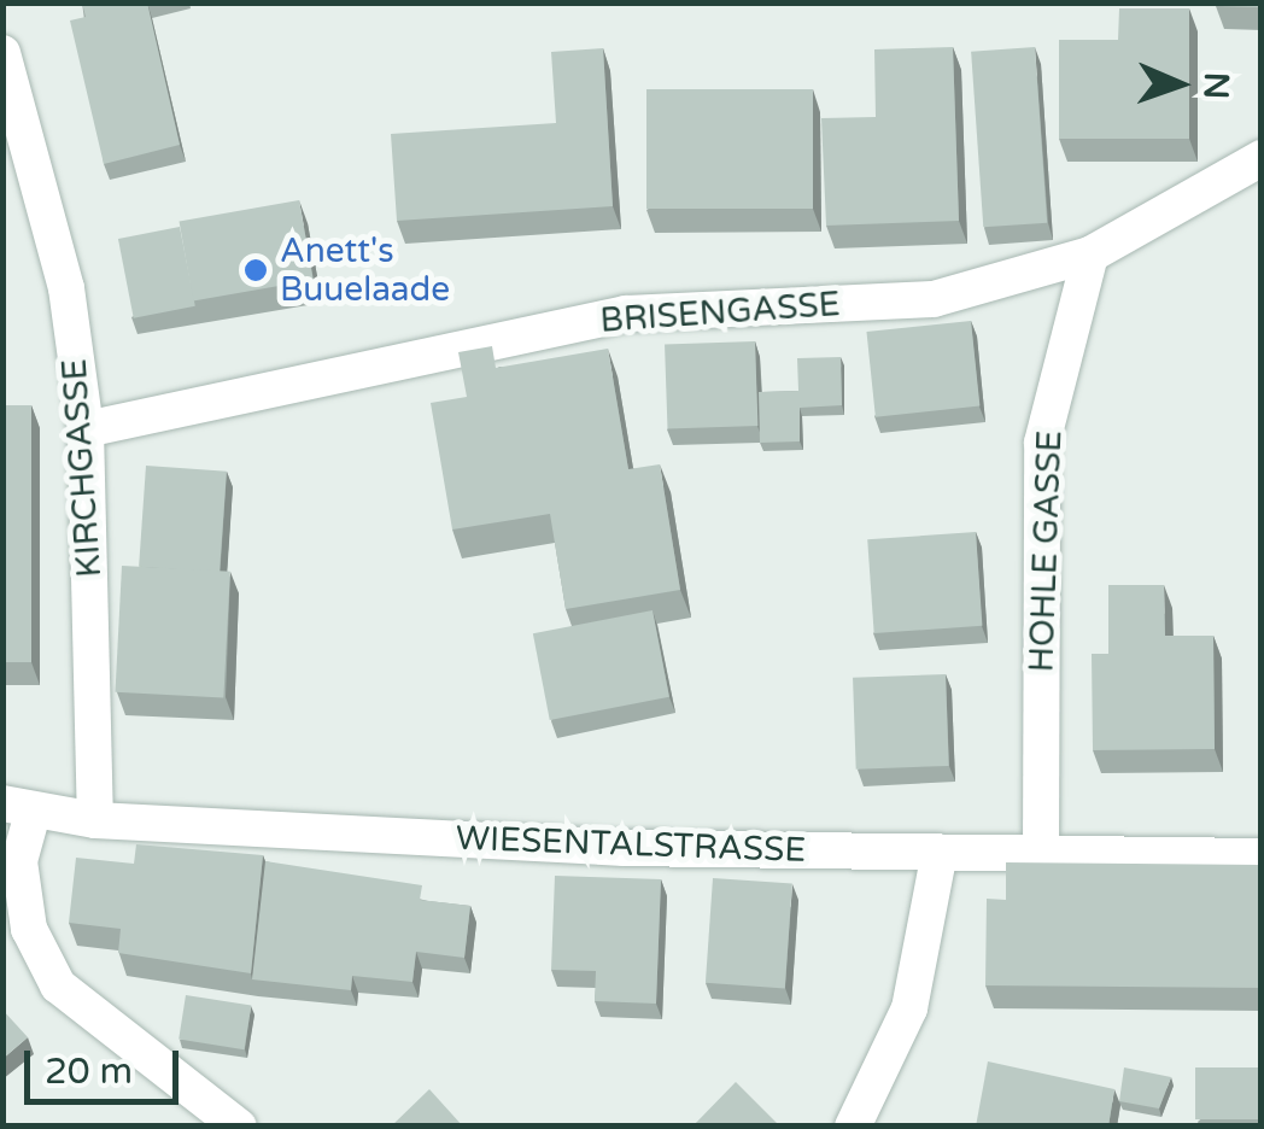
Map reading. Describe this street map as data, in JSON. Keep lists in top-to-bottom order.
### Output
{
  "streets": {
    "street": [
      "BRISENGASSE",
      "KIRCHGASSE",
      "HOHLE GASSE",
      "WIESENTALSTRASSE"
    ]
  },
  "crossings": [
    ["BRISENGASSE", "KIRCHGASSE"],
    ["BRISENGASSE", "HOHLE GASSE"],
    ["KIRCHGASSE", "WIESENTALSTRASSE"],
    ["HOHLE GASSE", "WIESENTALSTRASSE"]
  ],
  "places": ["Anett's Buuelaade"],
  "scale_bar": "20 m",
  "north": "right"
}
